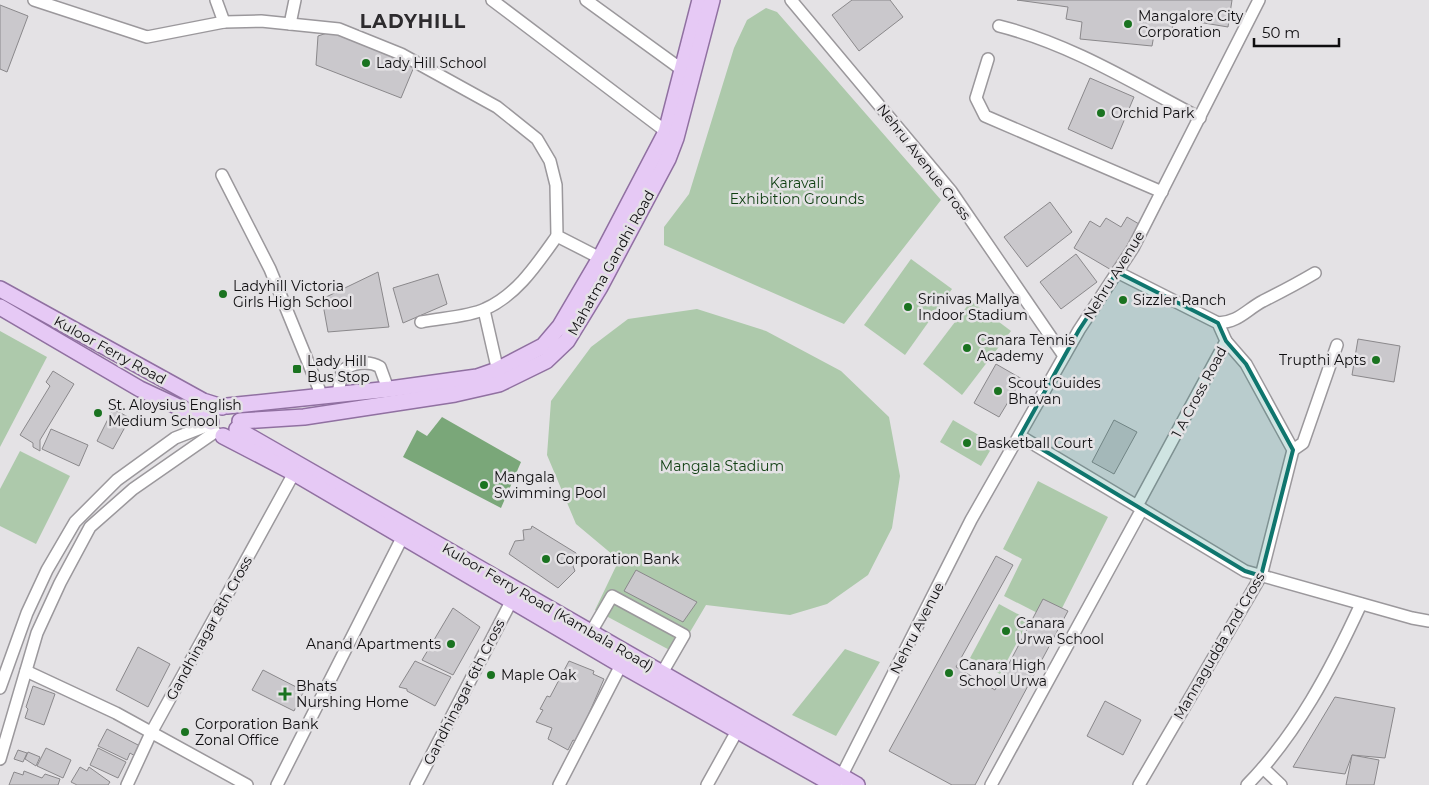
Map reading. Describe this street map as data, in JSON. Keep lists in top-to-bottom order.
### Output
{
  "streets": {
    "main road": ["Mahatma Gandhi Road", "Kuloor Ferry Road", "Kuloor Ferry Road (Kambala Road)"],
    "street": [
      "Nehru Avenue Cross",
      "Nehru Avenue",
      "1 A Cross Road",
      "Gandhinagar 8th Cross",
      "Mannagudda 2nd Cross",
      "Gandhinagar 6th Cross"
    ]
  },
  "crossings": [
    ["Nehru Avenue Cross", "Nehru Avenue"],
    ["Mahatma Gandhi Road", "Kuloor Ferry Road"],
    ["Mahatma Gandhi Road", "Kuloor Ferry Road (Kambala Road)"],
    ["Nehru Avenue", "Kuloor Ferry Road (Kambala Road)"],
    ["Kuloor Ferry Road", "Kuloor Ferry Road (Kambala Road)"],
    ["Kuloor Ferry Road (Kambala Road)", "Gandhinagar 8th Cross"],
    ["Kuloor Ferry Road (Kambala Road)", "Gandhinagar 6th Cross"]
  ],
  "districts": ["LADYHILL"],
  "parks": ["Karavali Exhibition Grounds", "Mangala Stadium"],
  "places": {
    "other": [
      "Mangalore City Corporation",
      "Lady Hill School",
      "Orchid Park",
      "Ladyhill Victoria Girls High School",
      "Sizzler Ranch",
      "Srinivas Mallya Indoor Stadium",
      "Canara Tennis Academy",
      "Trupthi Apts",
      "Scout Guides Bhavan",
      "St. Aloysius English Medium School",
      "Basketball Court",
      "Mangala Swimming Pool",
      "Corporation Bank",
      "Canara Urwa School",
      "Anand Apartments",
      "Canara High School Urwa",
      "Maple Oak",
      "Corporation Bank Zonal Office"
    ],
    "transit": ["Lady Hill Bus Stop"],
    "health": ["Bhats Nurshing Home"]
  },
  "scale_bar": "50 m"
}
